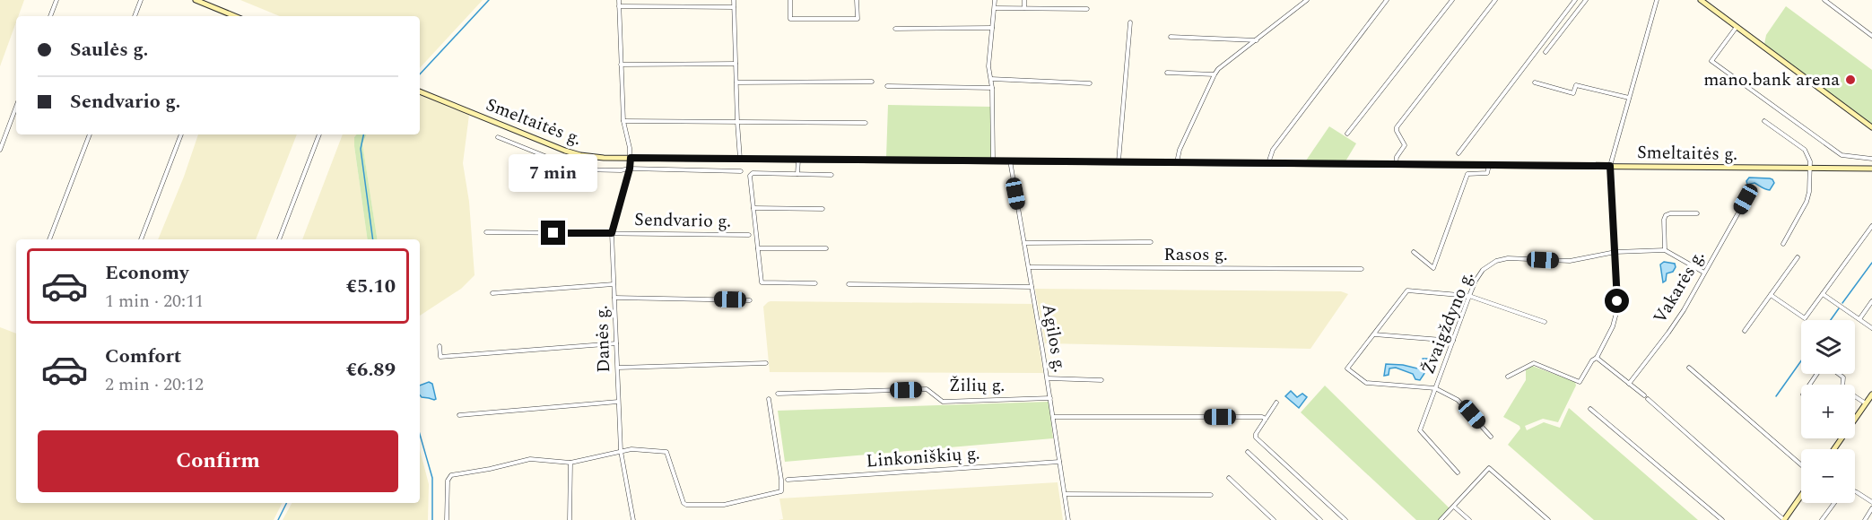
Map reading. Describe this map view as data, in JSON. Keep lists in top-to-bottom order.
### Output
{
  "streets": {
    "main road": ["Smeltaitės g."],
    "street": [
      "Sendvario g.",
      "Rasos g.",
      "Vakarės g.",
      "Žvaigždyno g.",
      "Agilos g.",
      "Danės g.",
      "Žilių g.",
      "Linkoniškių g."
    ]
  },
  "crossings": [
    ["Smeltaitės g.", "Agilos g."],
    ["Smeltaitės g.", "Danės g."],
    ["Sendvario g.", "Danės g."],
    ["Rasos g.", "Agilos g."],
    ["Agilos g.", "Žilių g."],
    ["Agilos g.", "Linkoniškių g."]
  ],
  "places": ["mano.bank arena"],
  "page": {
    "banner": ["Saulės g.", "Sendvario g."],
    "bubble": "7 min",
    "list": [
      {
        "name": "Economy",
        "note": "1 min · 20:11",
        "value": "€5.10"
      },
      {
        "name": "Comfort",
        "note": "2 min · 20:12",
        "value": "€6.89"
      }
    ],
    "map_buttons": ["+", "−"],
    "buttons": "Confirm"
  }
}
